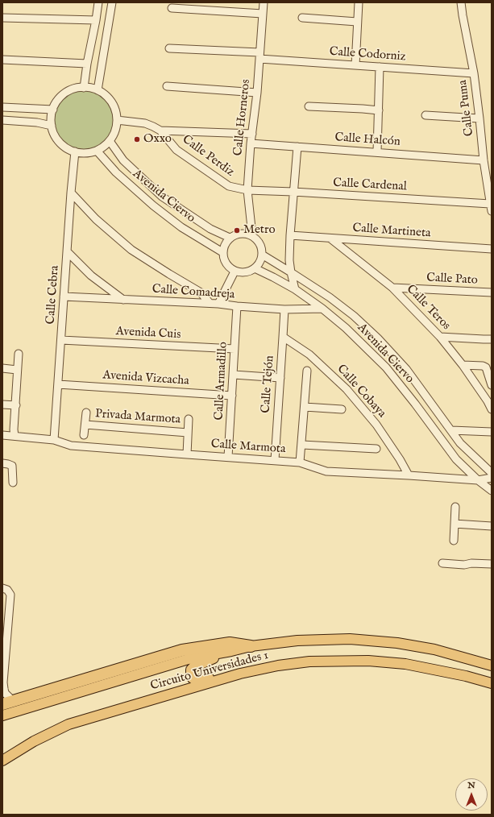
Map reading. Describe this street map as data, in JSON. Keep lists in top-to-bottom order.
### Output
{
  "streets": {
    "main road": ["Circuito Universidades 1"],
    "street": [
      "Calle Codorniz",
      "Calle Puma",
      "Calle Horneros",
      "Calle Halcón",
      "Calle Perdiz",
      "Calle Cardenal",
      "Avenida Ciervo",
      "Calle Martineta",
      "Calle Pato",
      "Calle Comadreja",
      "Calle Cebra",
      "Calle Teros",
      "Avenida Cuis",
      "Avenida Vizcacha",
      "Calle Armadillo",
      "Calle Tejón",
      "Calle Cobaya",
      "Privada Marmota",
      "Calle Marmota"
    ]
  },
  "crossings": [
    ["Calle Codorniz", "Calle Puma"],
    ["Calle Codorniz", "Calle Horneros"],
    ["Calle Puma", "Calle Halcón"],
    ["Calle Puma", "Calle Cardenal"],
    ["Calle Horneros", "Calle Halcón"],
    ["Calle Horneros", "Calle Perdiz"],
    ["Calle Horneros", "Calle Cardenal"],
    ["Calle Horneros", "Avenida Ciervo"],
    ["Calle Perdiz", "Calle Cardenal"],
    ["Avenida Ciervo", "Calle Comadreja"],
    ["Avenida Ciervo", "Calle Cebra"],
    ["Avenida Ciervo", "Calle Marmota"],
    ["Calle Martineta", "Calle Teros"],
    ["Calle Pato", "Calle Teros"],
    ["Calle Comadreja", "Calle Cebra"],
    ["Calle Comadreja", "Calle Armadillo"],
    ["Calle Comadreja", "Calle Tejón"],
    ["Calle Cebra", "Avenida Cuis"],
    ["Calle Cebra", "Avenida Vizcacha"],
    ["Calle Cebra", "Calle Marmota"],
    ["Avenida Cuis", "Calle Armadillo"],
    ["Avenida Vizcacha", "Calle Armadillo"],
    ["Calle Armadillo", "Calle Marmota"],
    ["Calle Tejón", "Calle Cobaya"],
    ["Calle Tejón", "Calle Marmota"],
    ["Calle Cobaya", "Calle Marmota"],
    ["Privada Marmota", "Calle Marmota"]
  ],
  "places": ["Oxxo", "Metro"],
  "north": "top"
}
